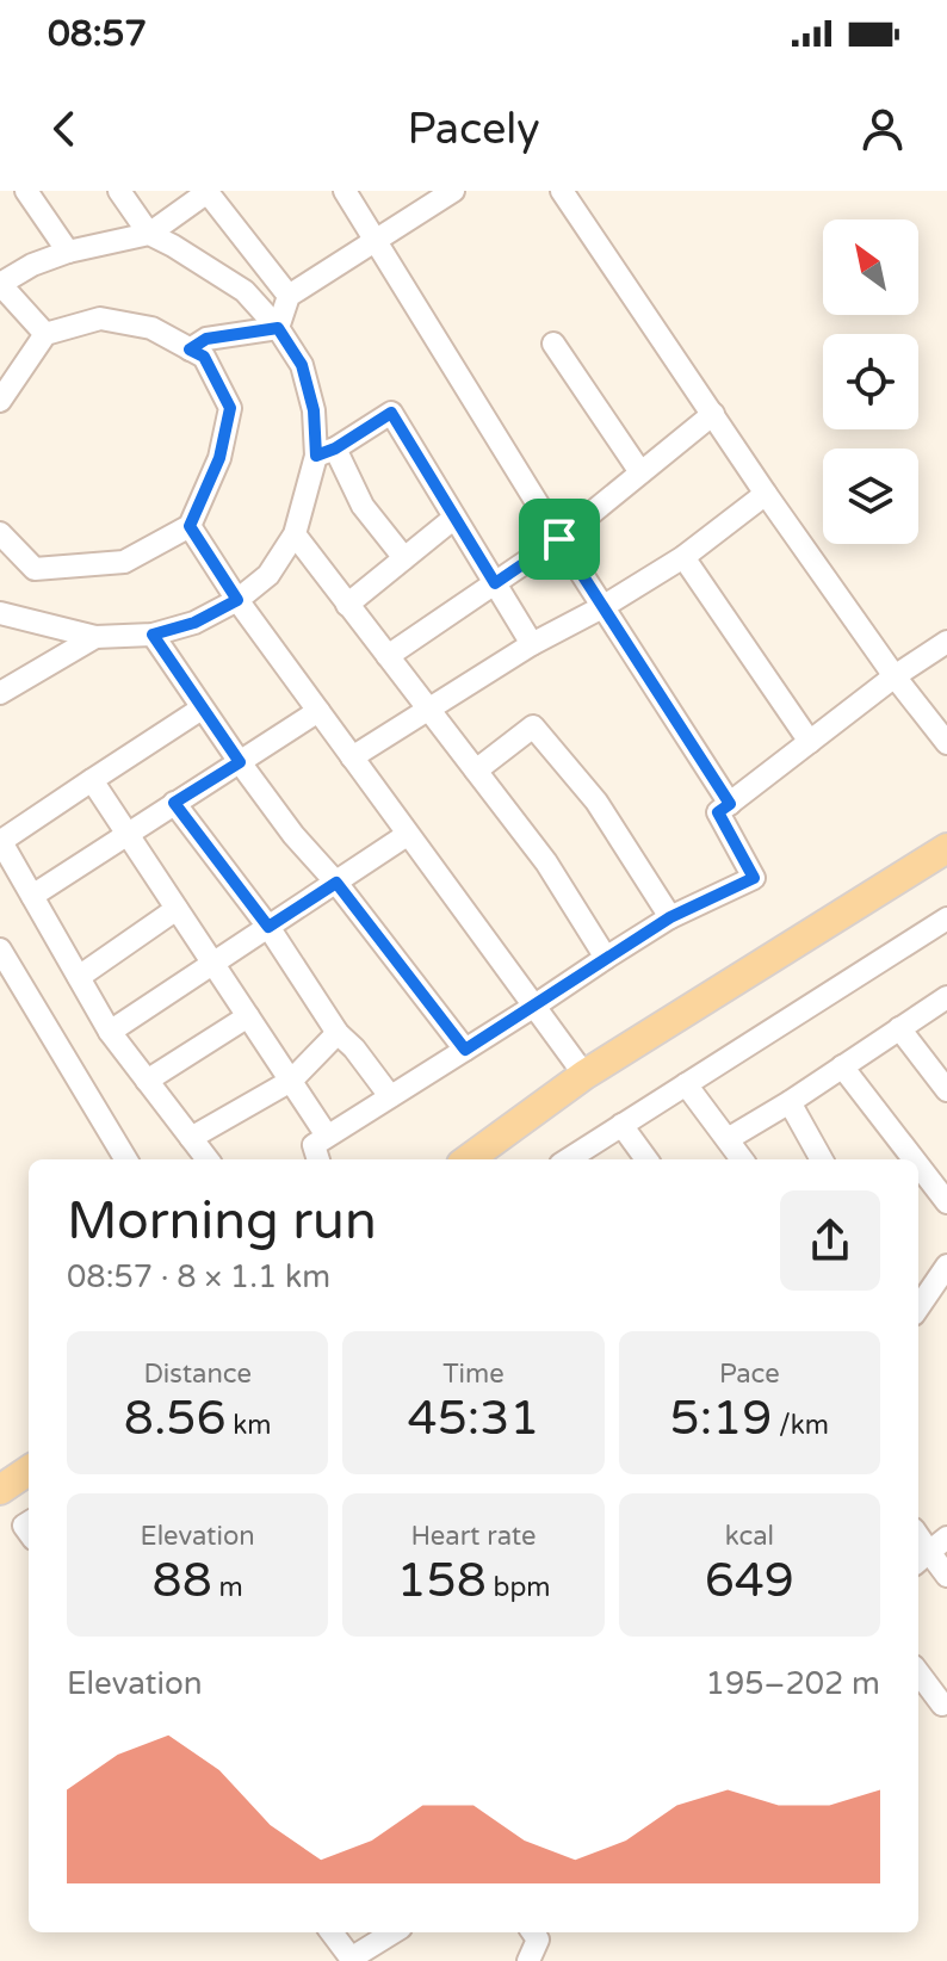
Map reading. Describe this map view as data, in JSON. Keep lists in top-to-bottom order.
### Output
{
  "north": "top left",
  "page": {
    "status": "08:57",
    "header": "Pacely",
    "heading": ["Morning run", "08:57 · 8 × 1.1 km"],
    "stats": [
      ["Distance", "8.56 km"],
      ["Time", "45:31"],
      ["Pace", "5:19 /km"],
      ["Elevation", "88 m"],
      ["Heart rate", "158 bpm"],
      ["kcal", "649"]
    ],
    "chart": ["Elevation", "195–202 m"]
  }
}
